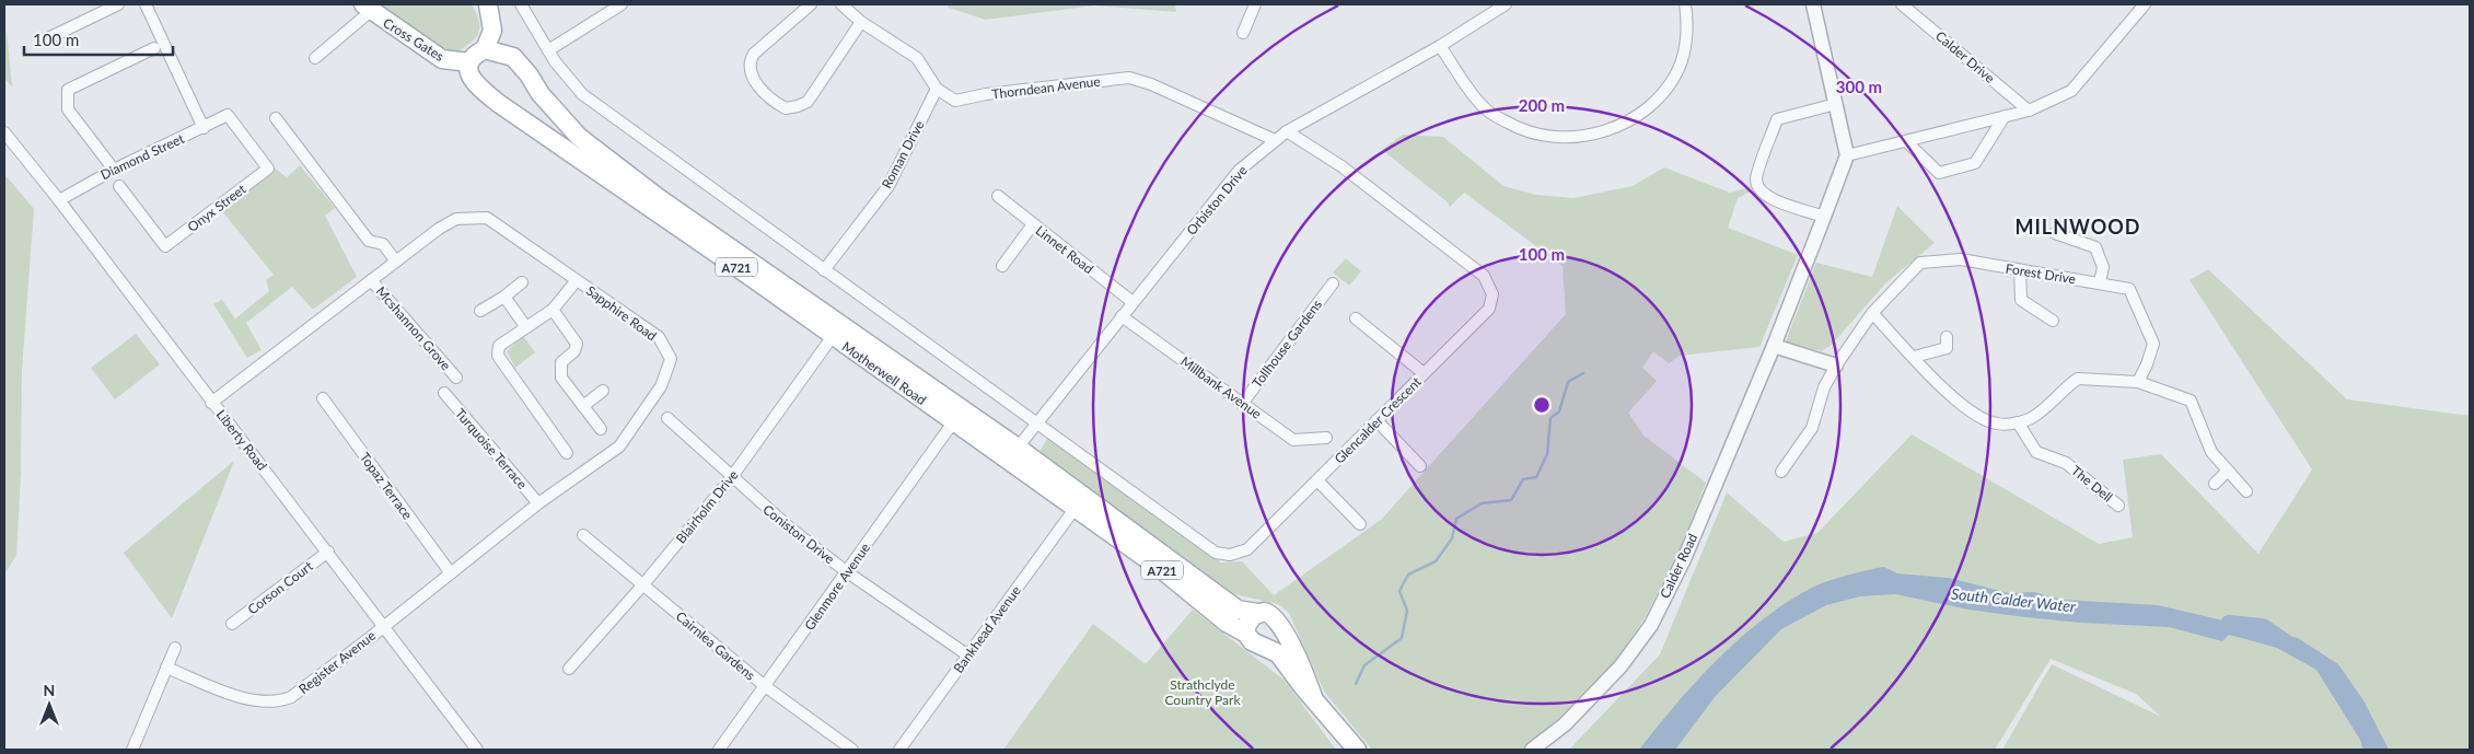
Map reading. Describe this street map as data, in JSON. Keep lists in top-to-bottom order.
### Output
{
  "streets": {
    "main road": ["Cross Gates", "A721", "Motherwell Road"],
    "street": [
      "Calder Drive",
      "Thorndean Avenue",
      "Roman Drive",
      "Diamond Street",
      "Orbiston Drive",
      "Onyx Street",
      "Linnet Road",
      "Forest Drive",
      "Sapphire Road",
      "Mcshannon Grove",
      "Tollhouse Gardens",
      "Millbank Avenue",
      "Glencalder Crescent",
      "Liberty Road",
      "Turquoise Terrace",
      "The Dell",
      "Topaz Terrace",
      "Blairholm Drive",
      "Coniston Drive",
      "Calder Road",
      "Glenmore Avenue",
      "Corson Court",
      "Bankhead Avenue",
      "Cairnlea Gardens",
      "Register Avenue"
    ]
  },
  "crossings": [
    ["Cross Gates", "Motherwell Road"],
    ["Thorndean Avenue", "Roman Drive"],
    ["Thorndean Avenue", "Orbiston Drive"],
    ["Diamond Street", "Onyx Street"],
    ["Diamond Street", "Liberty Road"],
    ["Orbiston Drive", "Linnet Road"],
    ["Orbiston Drive", "Motherwell Road"],
    ["Orbiston Drive", "Millbank Avenue"],
    ["Orbiston Drive", "Glencalder Crescent"],
    ["A721", "Motherwell Road"],
    ["Sapphire Road", "Mcshannon Grove"],
    ["Sapphire Road", "Liberty Road"],
    ["Sapphire Road", "Turquoise Terrace"],
    ["Sapphire Road", "Topaz Terrace"],
    ["Sapphire Road", "Register Avenue"],
    ["Tollhouse Gardens", "Millbank Avenue"],
    ["Motherwell Road", "Blairholm Drive"],
    ["Motherwell Road", "Glenmore Avenue"],
    ["Motherwell Road", "Bankhead Avenue"],
    ["Liberty Road", "Corson Court"],
    ["Liberty Road", "Register Avenue"],
    ["Blairholm Drive", "Coniston Drive"],
    ["Blairholm Drive", "Cairnlea Gardens"],
    ["Coniston Drive", "Glenmore Avenue"],
    ["Coniston Drive", "Bankhead Avenue"],
    ["Glenmore Avenue", "Cairnlea Gardens"]
  ],
  "districts": ["MILNWOOD"],
  "water": ["South Calder Water"],
  "parks": ["Strathclyde Country Park"],
  "scale_bar": "100 m",
  "north": "top",
  "rings": ["300 m", "200 m", "100 m"]
}
